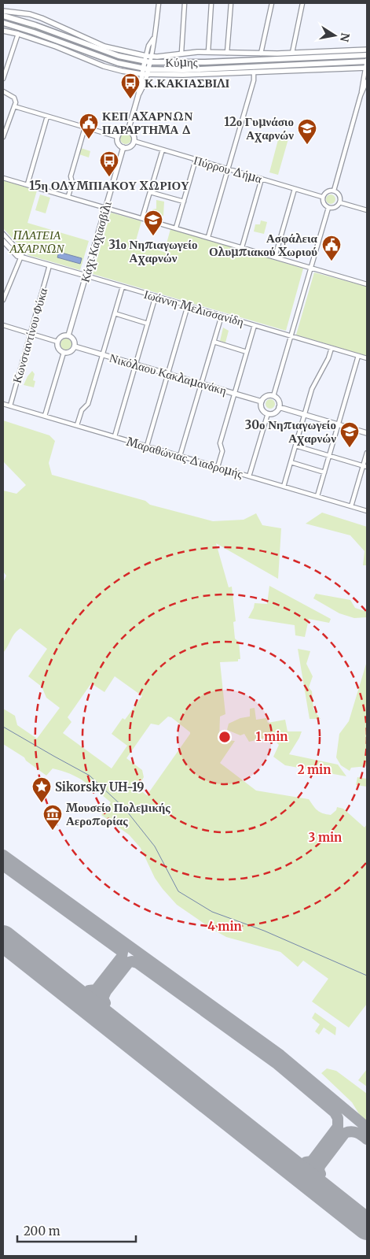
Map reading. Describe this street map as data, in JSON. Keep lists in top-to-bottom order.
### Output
{
  "streets": {
    "main road": ["Κύμης"],
    "street": [
      "Πύρρου Δήμα",
      "Κάχι Καχιασβίλι",
      "Ιωάννη Μελισσανίδη",
      "Κωνσταντίνου Φύκα",
      "Νικόλαου Κακλαμανάκη",
      "Μαραθώνιας Διαδρομής"
    ]
  },
  "crossings": [
    ["Πύρρου Δήμα", "Κάχι Καχιασβίλι"],
    ["Κάχι Καχιασβίλι", "Ιωάννη Μελισσανίδη"],
    ["Κάχι Καχιασβίλι", "Νικόλαου Κακλαμανάκη"],
    ["Ιωάννη Μελισσανίδη", "Κωνσταντίνου Φύκα"],
    ["Κωνσταντίνου Φύκα", "Μαραθώνιας Διαδρομής"]
  ],
  "parks": ["ΠΛΑΤΕΙΑ ΑΧΑΡΝΩΝ"],
  "places": {
    "bus stop": ["Κ.ΚΑΚΙΑΣΒΙΛΙ", "15η ΟΛΥΜΠΙΑΚΟΥ ΧΩΡΙΟΥ"],
    "public building": ["ΚΕΠ ΑΧΑΡΝΩΝ ΠΑΡΑΡΤΗΜΑ Δ", "Ασφάλεια Ολυμπιακού Χωριού"],
    "school or university": ["12ο Γυμνάσιο Αχαρνών", "31ο Νηπιαγωγείο Αχαρνών", "30ο Νηπιαγωγείο Αχαρνών"],
    "place": ["Sikorsky UH-19"],
    "museum": ["Μουσείο Πολεμικής Αεροπορίας"]
  },
  "scale_bar": "200 m",
  "north": "right",
  "rings": [
    "1 min",
    "2 min",
    "3 min",
    "4 min"
  ]
}
